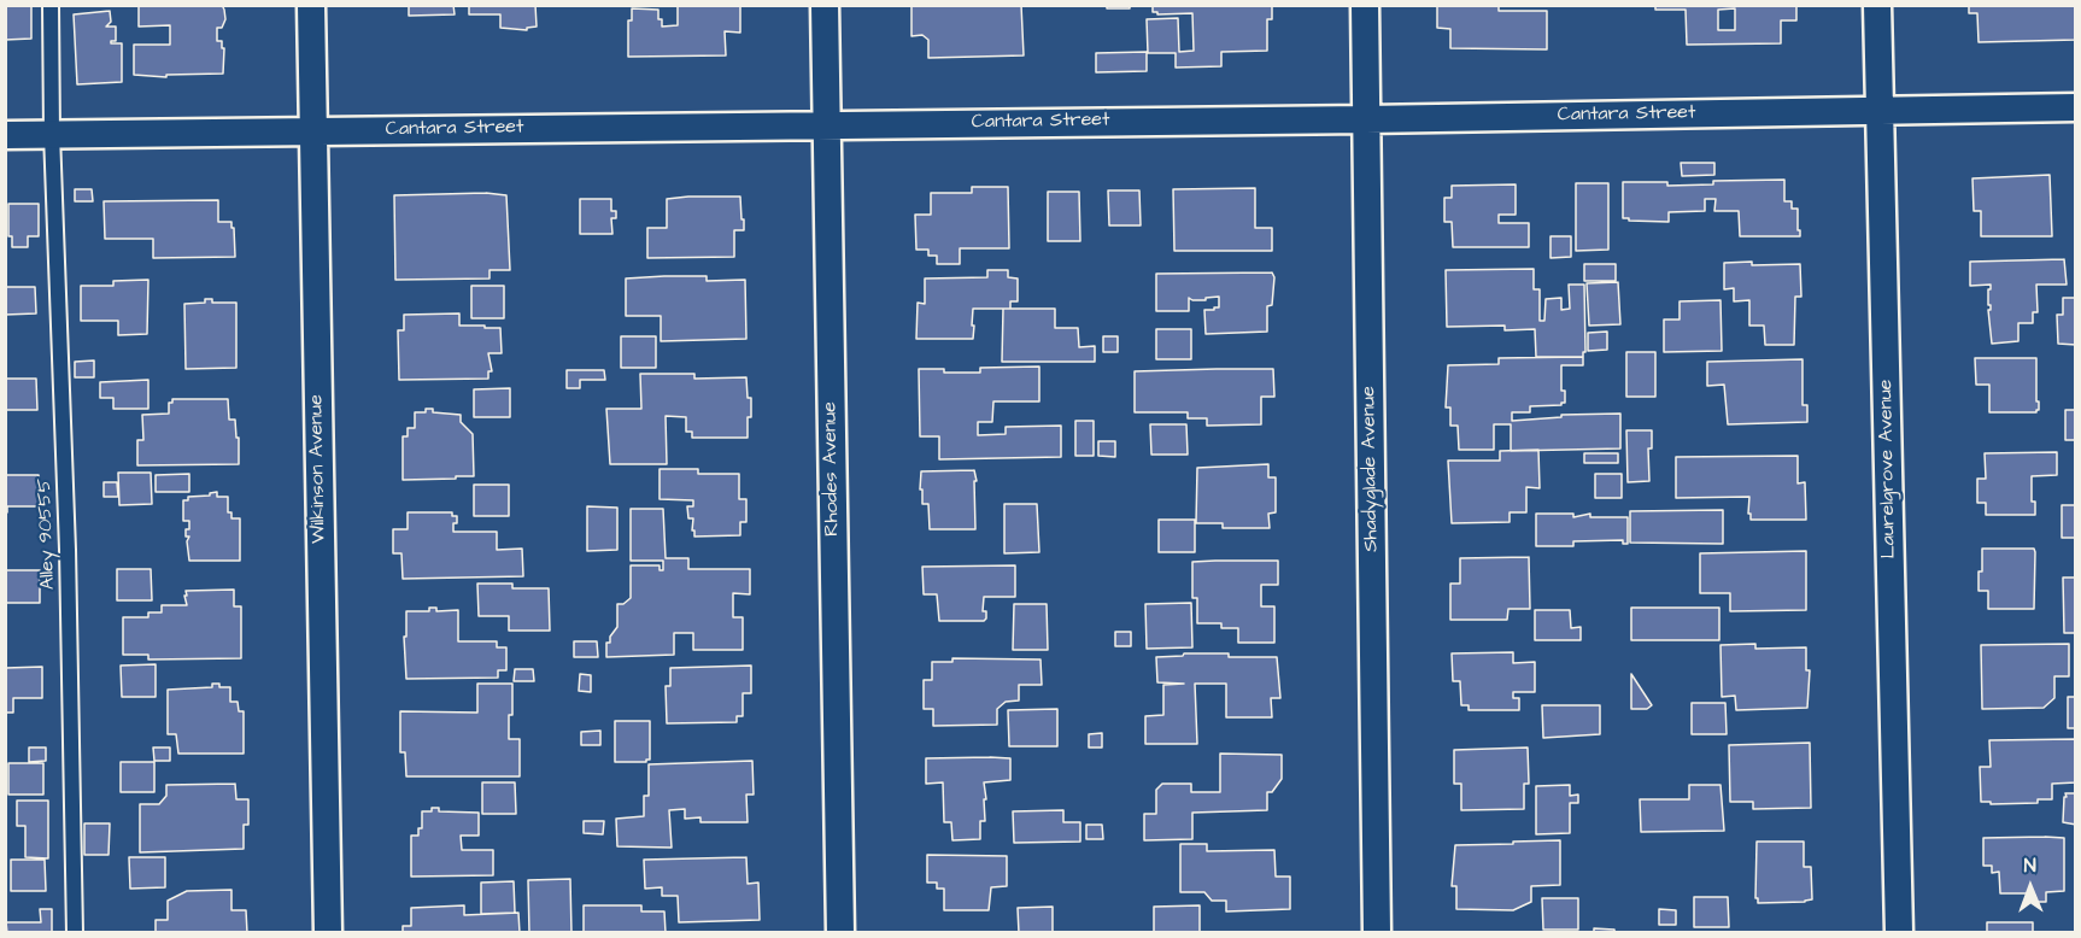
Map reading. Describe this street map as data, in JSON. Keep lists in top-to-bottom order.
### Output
{
  "streets": {
    "street": [
      "Cantara Street",
      "Wilkinson Avenue",
      "Rhodes Avenue",
      "Shadyglade Avenue",
      "Laurelgrove Avenue"
    ],
    "lane": ["Alley 90555"]
  },
  "crossings": [
    ["Cantara Street", "Wilkinson Avenue"],
    ["Cantara Street", "Rhodes Avenue"],
    ["Cantara Street", "Shadyglade Avenue"],
    ["Cantara Street", "Laurelgrove Avenue"],
    ["Cantara Street", "Alley 90555"]
  ],
  "north": "top"
}
